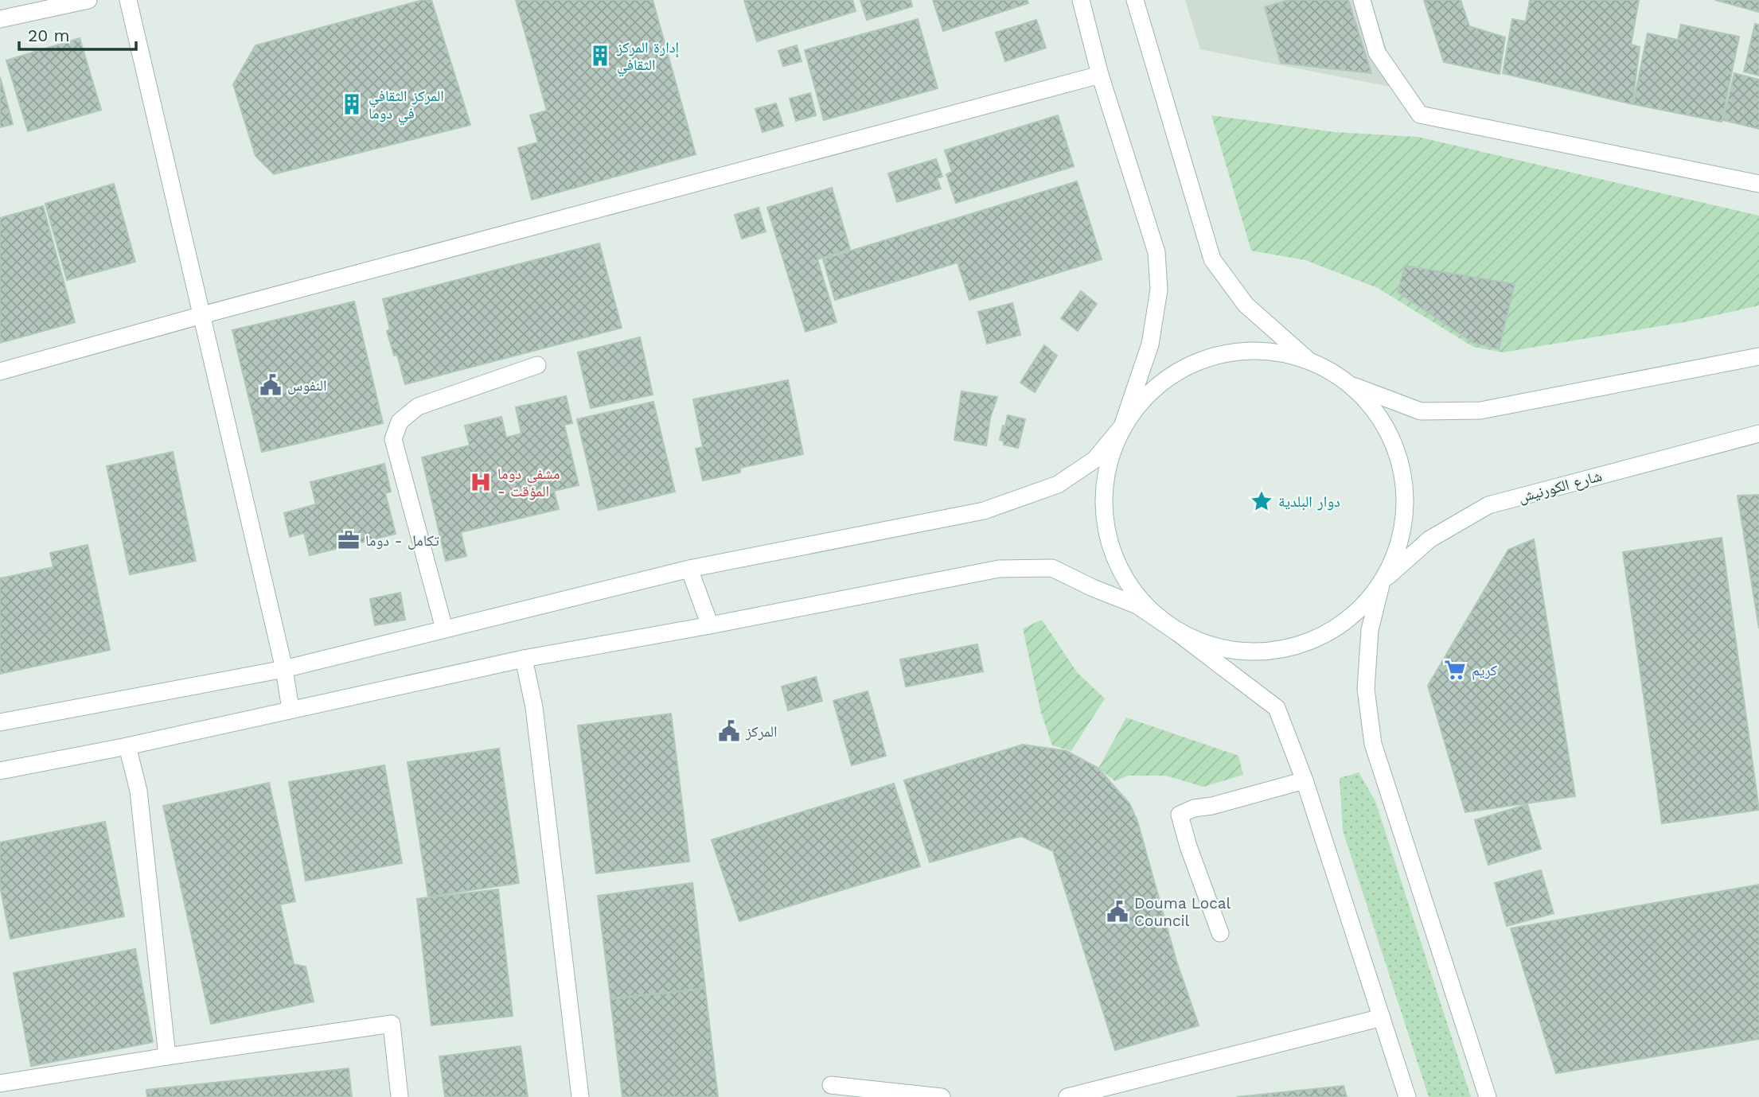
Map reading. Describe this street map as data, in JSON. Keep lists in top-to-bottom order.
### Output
{
  "streets": {
    "street": ["شارع الكورنيش"]
  },
  "places": {
    "building": ["إدارة المركز الثقافي", "المركز الثقافي في دوما"],
    "public building": ["النفوس", "المركز", "Douma Local Council"],
    "hospital": ["مشفى دوما - المؤقت"],
    "place": ["دوار البلدية"],
    "office": ["تكامل - دوما"],
    "supermarket": ["كريم"]
  },
  "scale_bar": "20 m"
}
